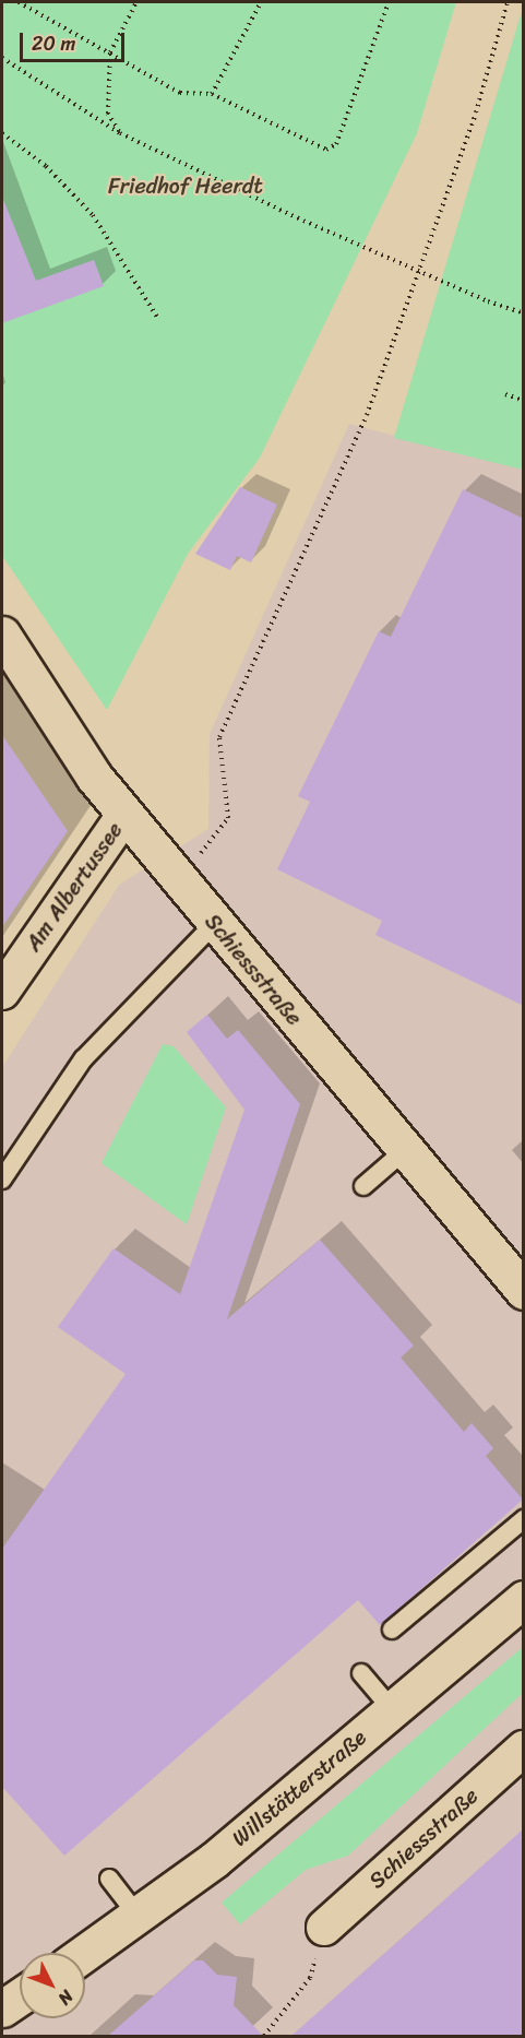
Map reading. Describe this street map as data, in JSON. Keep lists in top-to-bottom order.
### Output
{
  "streets": {
    "street": ["Am Albertussee", "Schiessstraße", "Willstätterstraße"]
  },
  "crossings": [
    ["Am Albertussee", "Schiessstraße"]
  ],
  "parks": ["Friedhof Heerdt"],
  "scale_bar": "20 m",
  "north": "bottom right"
}
